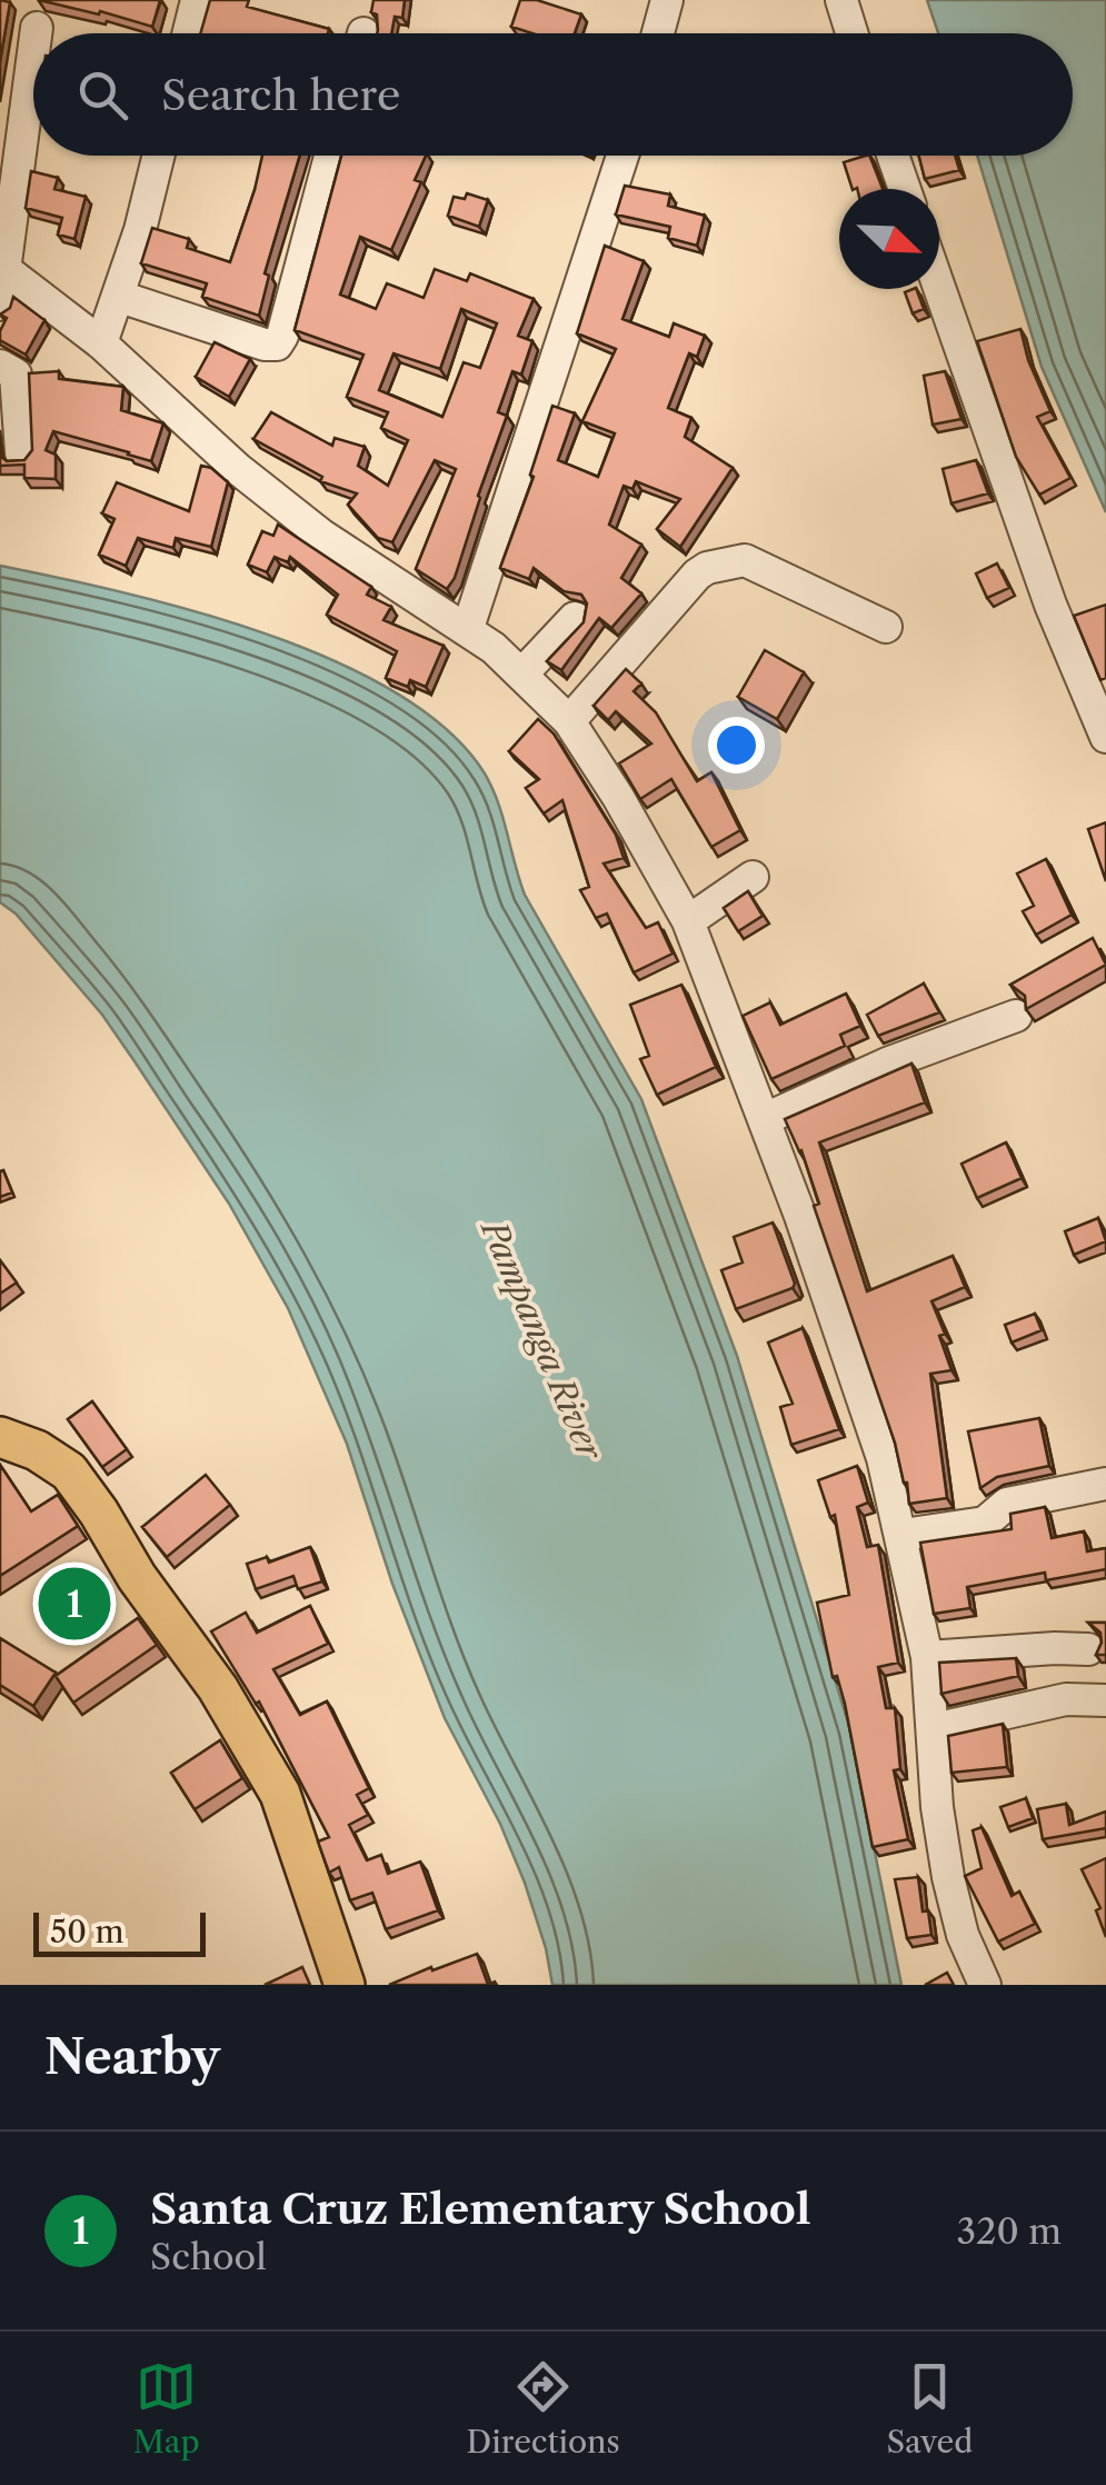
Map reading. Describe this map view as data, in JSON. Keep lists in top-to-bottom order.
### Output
{
  "water": ["Pampanga River"],
  "scale_bar": "50 m",
  "north": "bottom right",
  "page": {
    "search": "Search here",
    "pins": "1",
    "scale": "50 m",
    "heading": "Nearby",
    "list": [
      {
        "mark": "1",
        "name": "Santa Cruz Elementary School",
        "note": "School",
        "value": "320 m"
      }
    ],
    "nav": ["Map", "Directions", "Saved"]
  }
}
